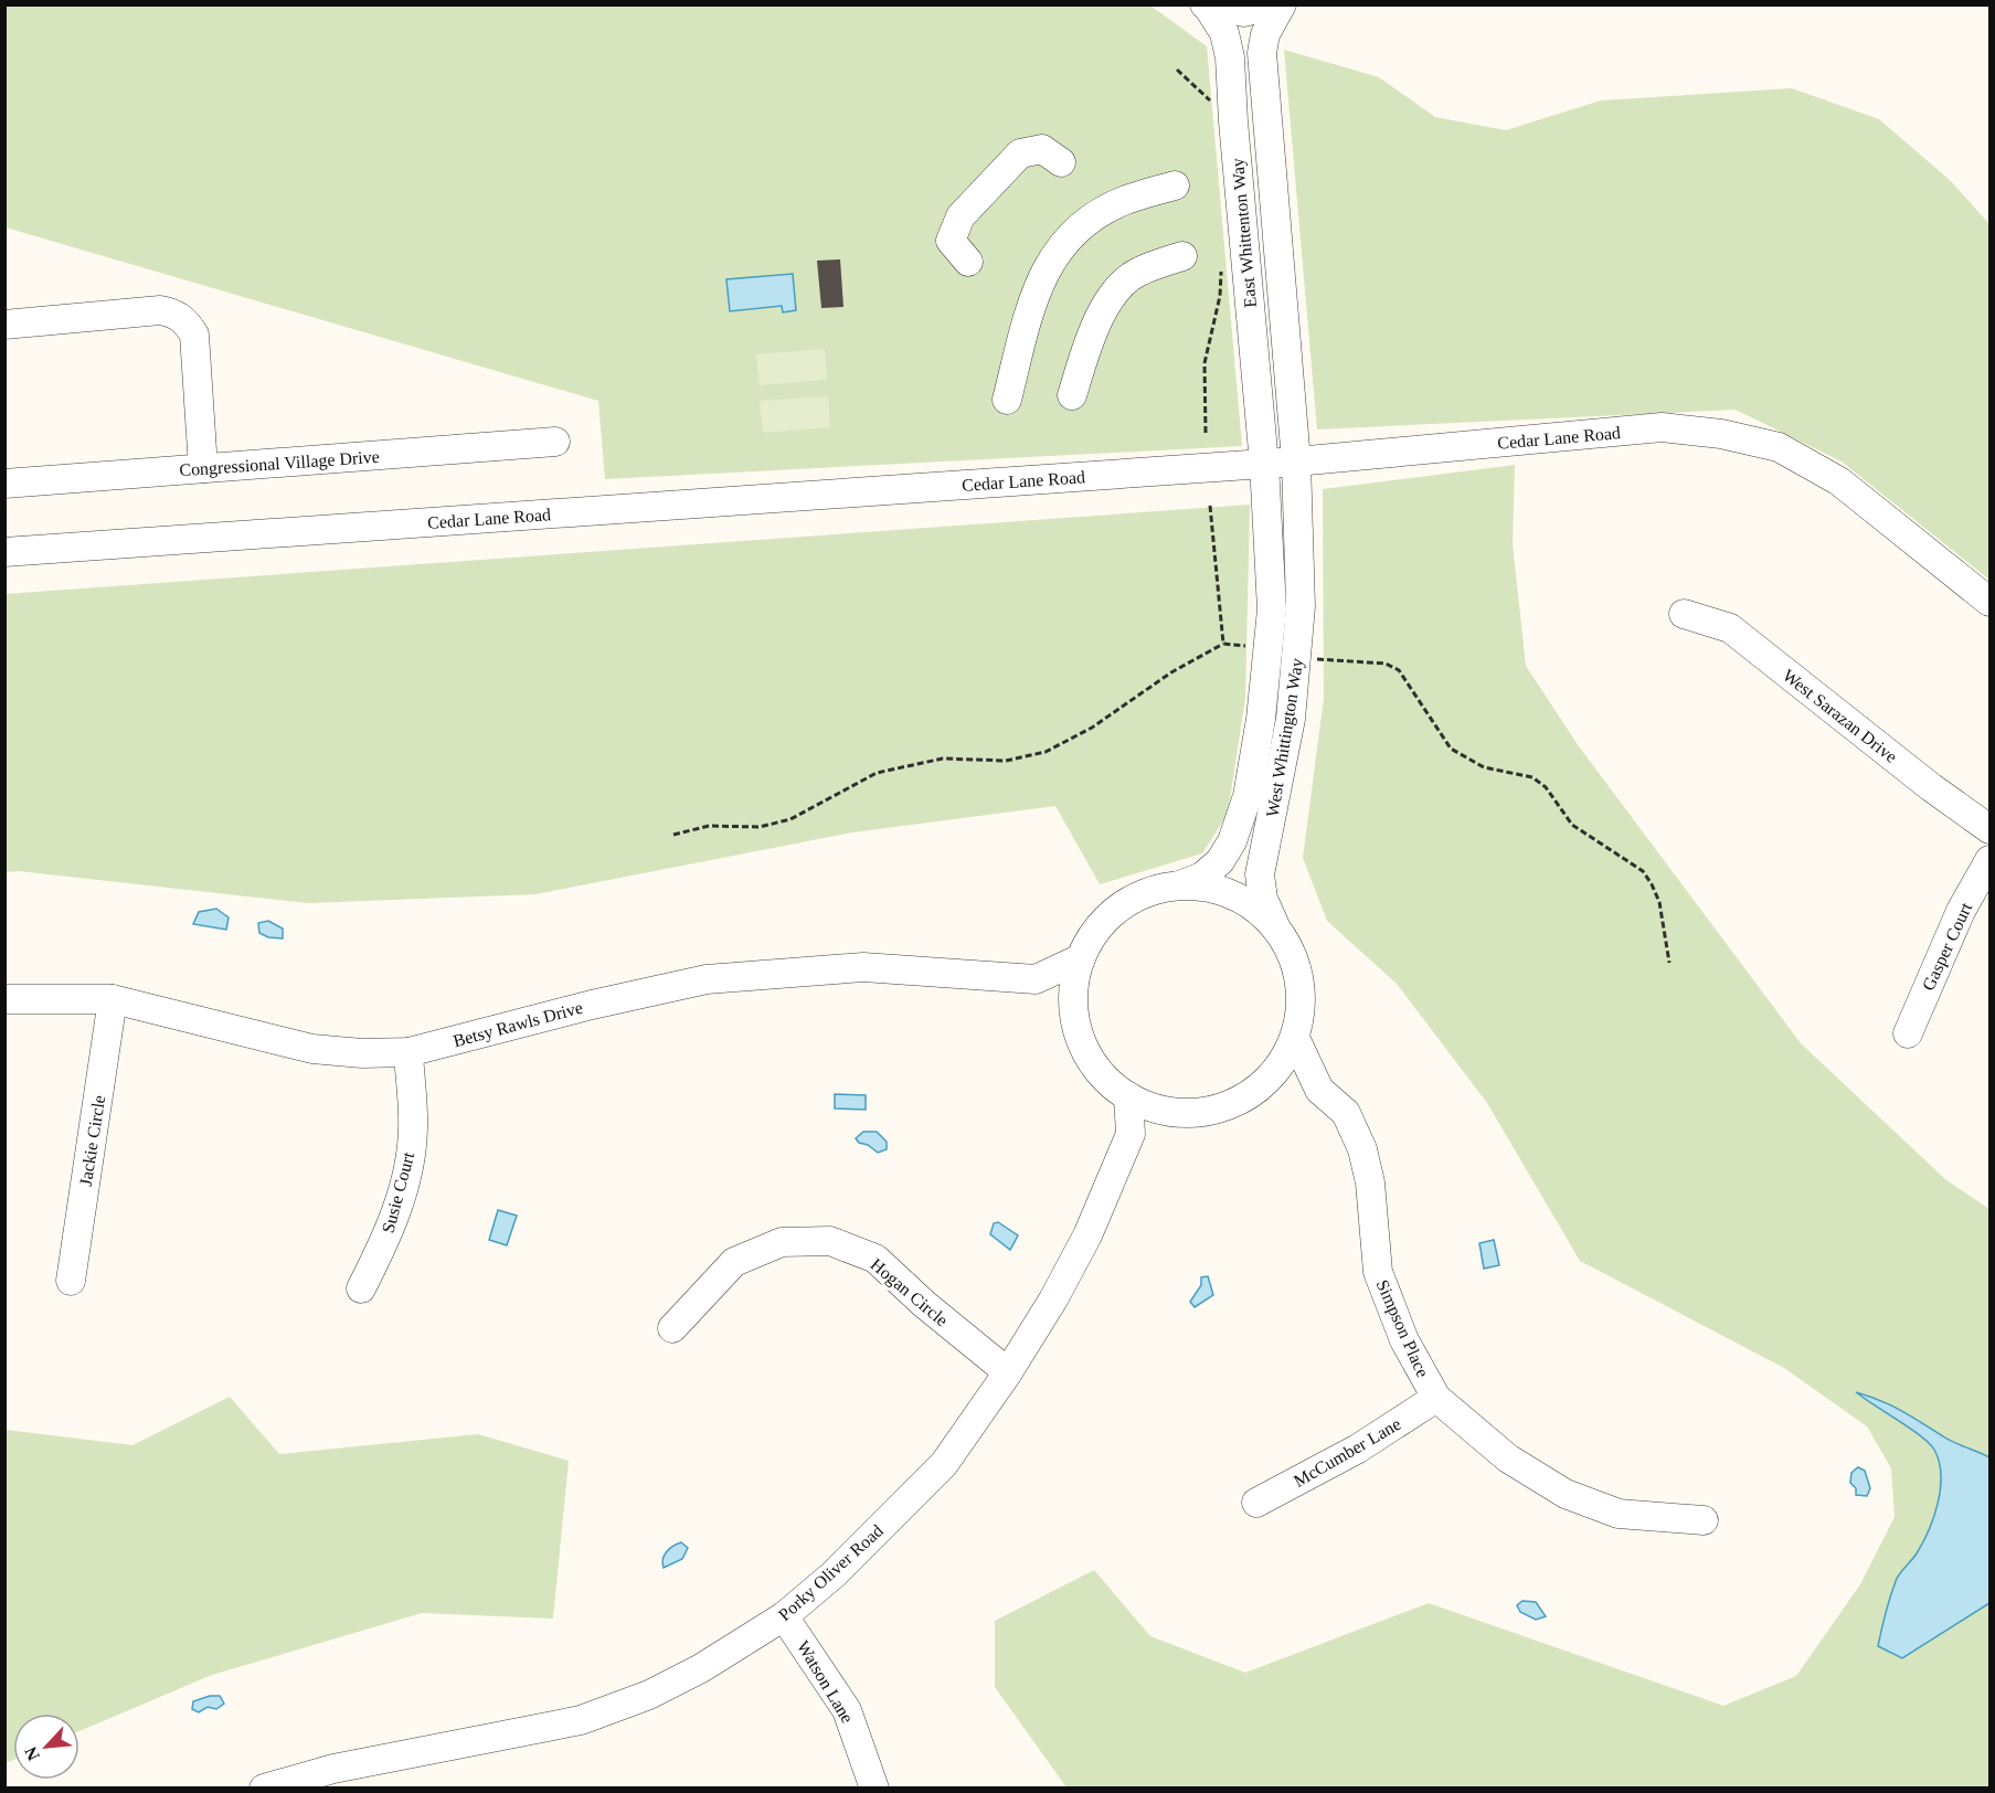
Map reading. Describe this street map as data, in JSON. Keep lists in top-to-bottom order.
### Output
{
  "streets": {
    "street": [
      "East Whittenton Way",
      "Cedar Lane Road",
      "Congressional Village Drive",
      "West Sarazan Drive",
      "West Whittington Way",
      "Gasper Court",
      "Betsy Rawls Drive",
      "Jackie Circle",
      "Susie Court",
      "Hogan Circle",
      "Simpson Place",
      "McCumber Lane",
      "Porky Oliver Road",
      "Watson Lane"
    ]
  },
  "crossings": [
    ["East Whittenton Way", "Cedar Lane Road"],
    ["East Whittenton Way", "West Whittington Way"],
    ["Cedar Lane Road", "West Whittington Way"],
    ["West Whittington Way", "Betsy Rawls Drive"],
    ["West Whittington Way", "Simpson Place"],
    ["West Whittington Way", "Porky Oliver Road"],
    ["Betsy Rawls Drive", "Jackie Circle"],
    ["Betsy Rawls Drive", "Susie Court"],
    ["Betsy Rawls Drive", "Simpson Place"],
    ["Betsy Rawls Drive", "Porky Oliver Road"],
    ["Hogan Circle", "Porky Oliver Road"],
    ["Simpson Place", "McCumber Lane"],
    ["Simpson Place", "Porky Oliver Road"],
    ["Porky Oliver Road", "Watson Lane"]
  ],
  "north": "bottom left"
}
